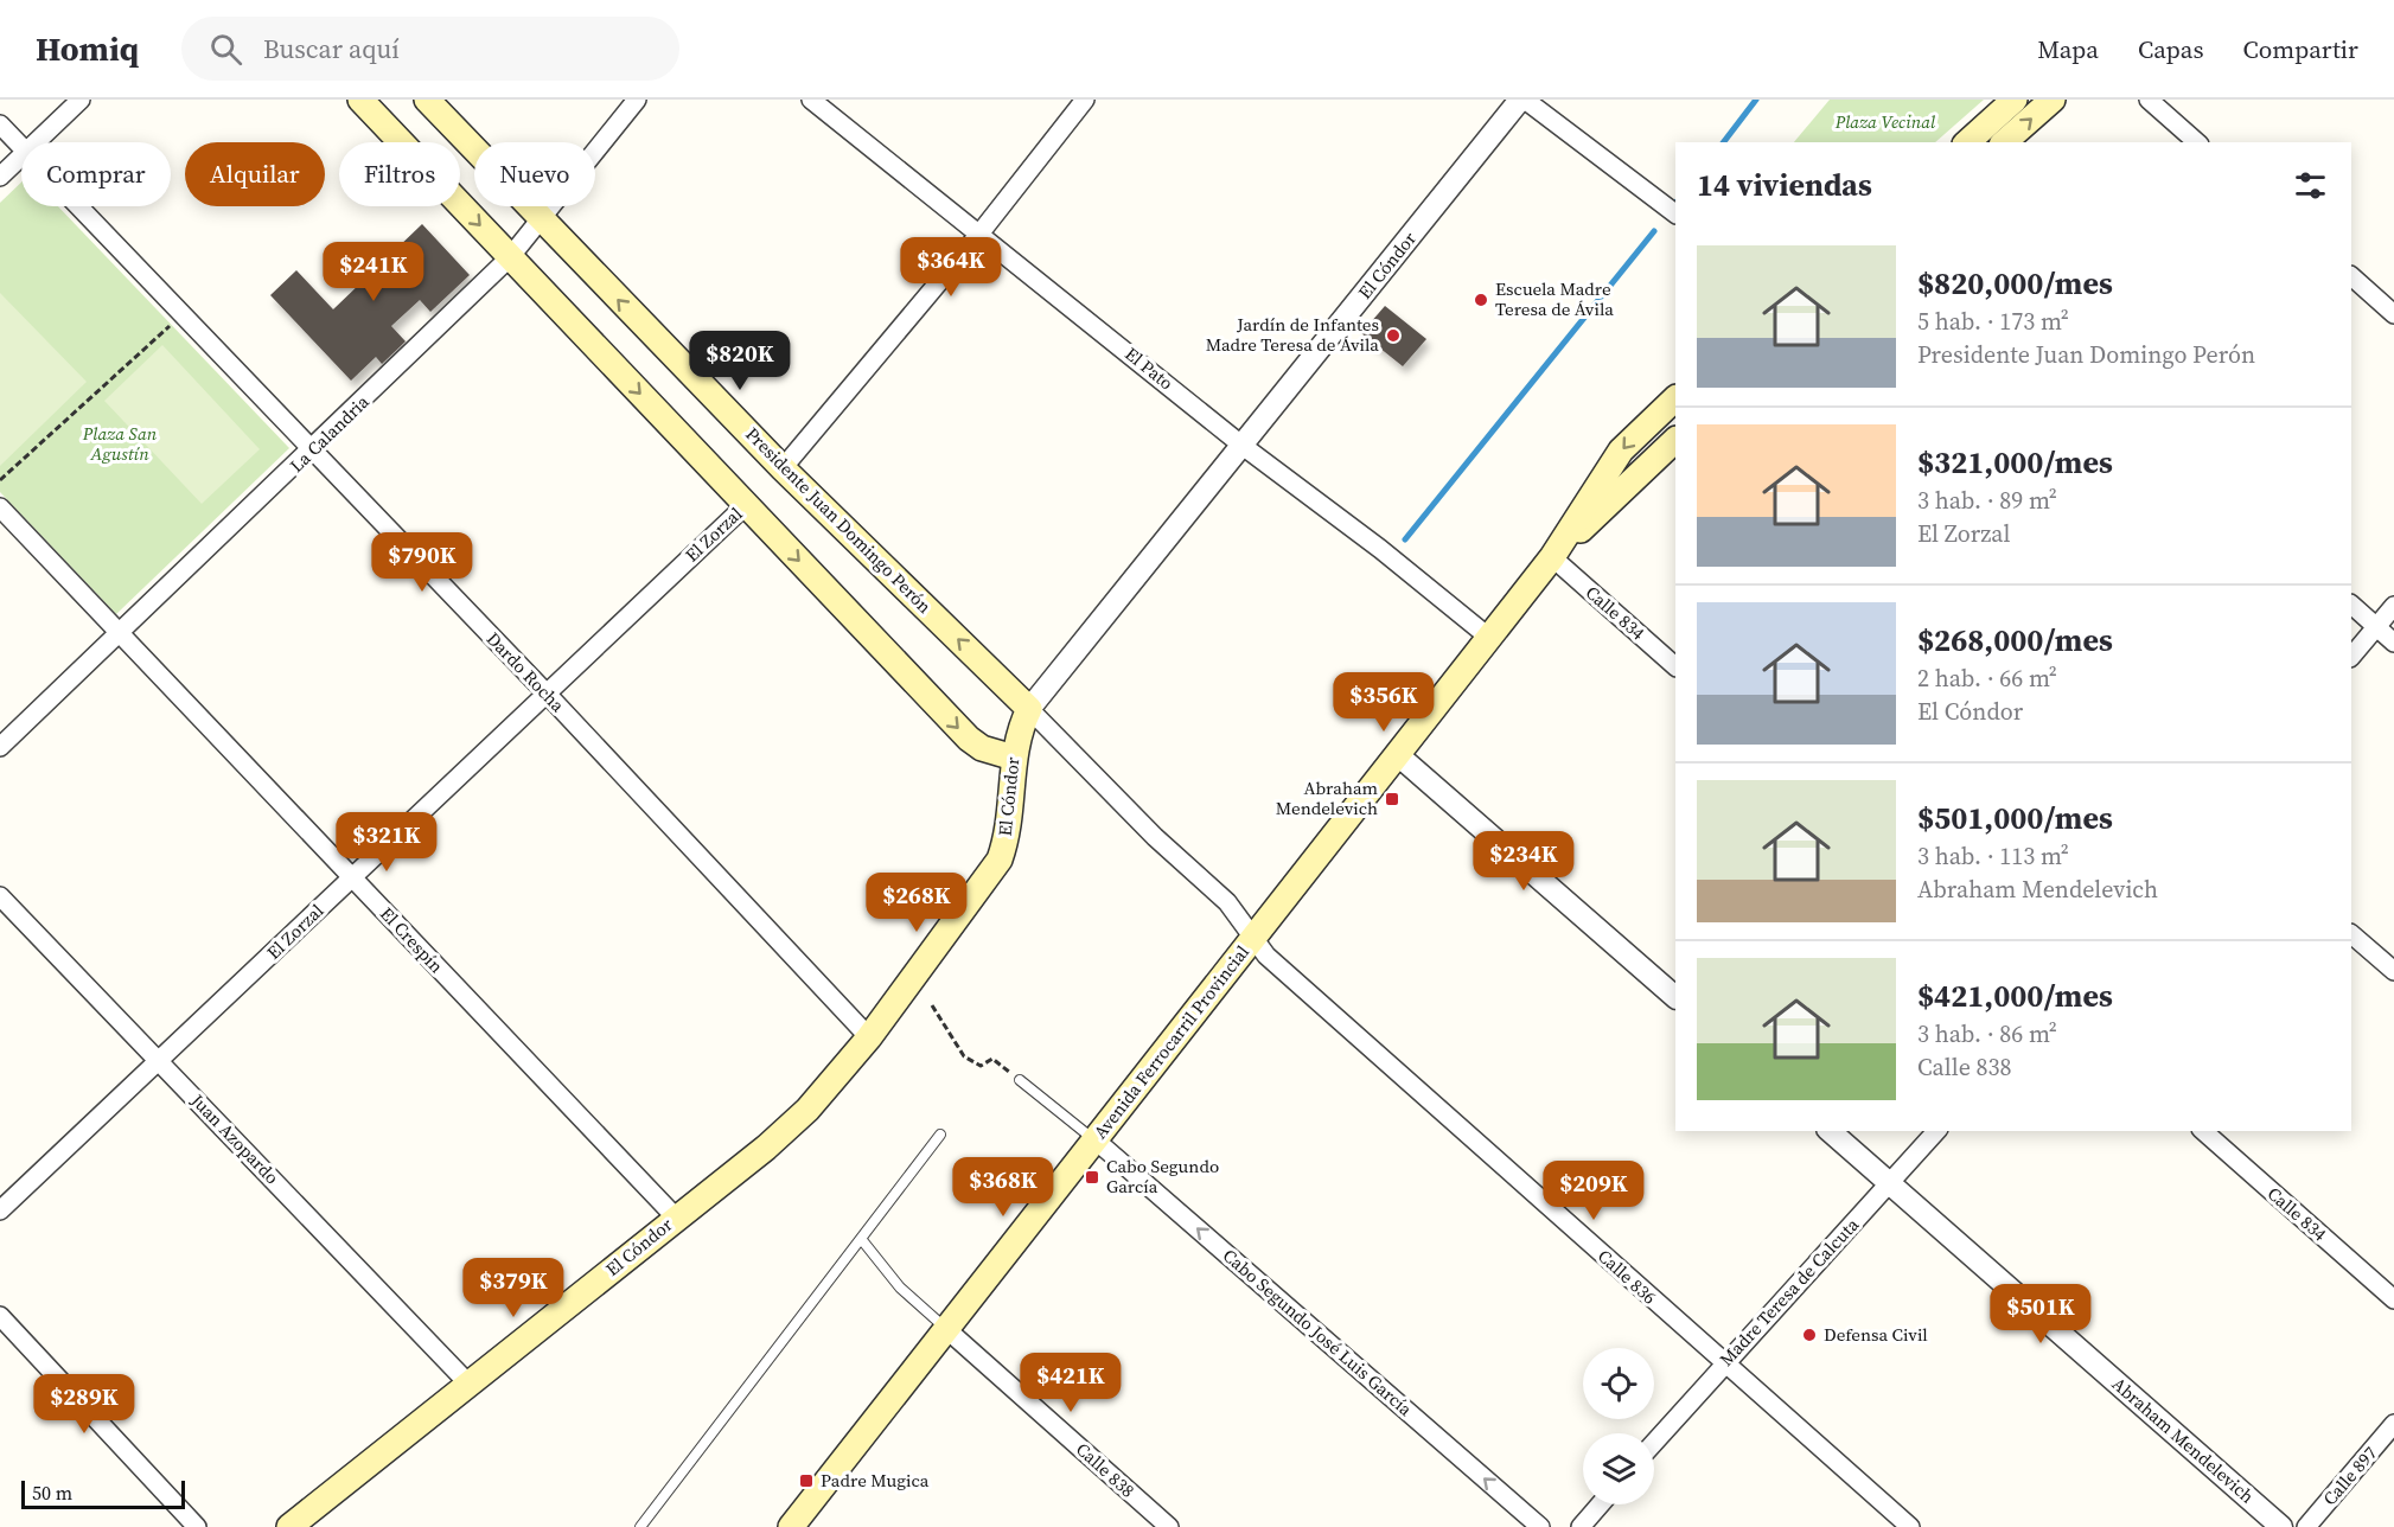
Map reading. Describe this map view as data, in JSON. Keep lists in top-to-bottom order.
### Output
{
  "streets": {
    "main road": ["El Cóndor", "Presidente Juan Domingo Perón", "Avenida Ferrocarril Provincial"],
    "street": [
      "El Pato",
      "La Calandria",
      "El Zorzal",
      "Calle 834",
      "Dardo Rocha",
      "El Crespín",
      "Juan Azopardo",
      "Calle 836",
      "Madre Teresa de Calcuta",
      "Cabo Segundo José Luis García",
      "Abraham Mendelevich",
      "Calle 838",
      "Calle 897"
    ]
  },
  "crossings": [
    ["El Cóndor", "El Pato"],
    ["El Cóndor", "Presidente Juan Domingo Perón"],
    ["El Cóndor", "Dardo Rocha"],
    ["El Cóndor", "El Crespín"],
    ["El Cóndor", "Juan Azopardo"],
    ["El Pato", "Avenida Ferrocarril Provincial"],
    ["La Calandria", "Presidente Juan Domingo Perón"],
    ["La Calandria", "Dardo Rocha"],
    ["La Calandria", "El Crespín"],
    ["Presidente Juan Domingo Perón", "Avenida Ferrocarril Provincial"],
    ["Presidente Juan Domingo Perón", "Calle 836"],
    ["El Zorzal", "Dardo Rocha"],
    ["El Zorzal", "El Crespín"],
    ["El Zorzal", "Juan Azopardo"],
    ["Calle 834", "Avenida Ferrocarril Provincial"],
    ["Avenida Ferrocarril Provincial", "Calle 836"],
    ["Avenida Ferrocarril Provincial", "Cabo Segundo José Luis García"],
    ["Avenida Ferrocarril Provincial", "Calle 838"],
    ["Calle 836", "Madre Teresa de Calcuta"],
    ["Madre Teresa de Calcuta", "Abraham Mendelevich"]
  ],
  "one_way": ["Cabo Segundo José Luis García"],
  "parks": ["Plaza Vecinal", "Plaza San Agustín"],
  "places": {
    "other": ["Escuela Madre Teresa de Ávila", "Jardín de Infantes Madre Teresa de Ávila", "Defensa Civil"],
    "transit": ["Abraham Mendelevich", "Cabo Segundo García", "Padre Mugica"]
  },
  "scale_bar": "50 m",
  "page": {
    "header": "Homiq",
    "search": "Buscar aquí",
    "nav": ["Mapa", "Capas", "Compartir"],
    "chip": [
      "Comprar",
      "Alquilar",
      "Filtros",
      "Nuevo"
    ],
    "heading": "14 viviendas",
    "list": [
      {
        "name": "$820,000/mes",
        "note": "5 hab. · 173 m² · Presidente Juan Domingo Perón"
      },
      {
        "name": "$321,000/mes",
        "note": "3 hab. · 89 m² · El Zorzal"
      },
      {
        "name": "$268,000/mes",
        "note": "2 hab. · 66 m² · El Cóndor"
      },
      {
        "name": "$501,000/mes",
        "note": "3 hab. · 113 m² · Abraham Mendelevich"
      },
      {
        "name": "$421,000/mes",
        "note": "3 hab. · 86 m² · Calle 838"
      }
    ],
    "price": [
      "$364K",
      "$241K",
      "$820K",
      "$790K",
      "$356K",
      "$321K",
      "$234K",
      "$268K",
      "$368K",
      "$209K",
      "$379K",
      "$501K",
      "$421K",
      "$289K"
    ],
    "scale": "50 m"
  }
}
